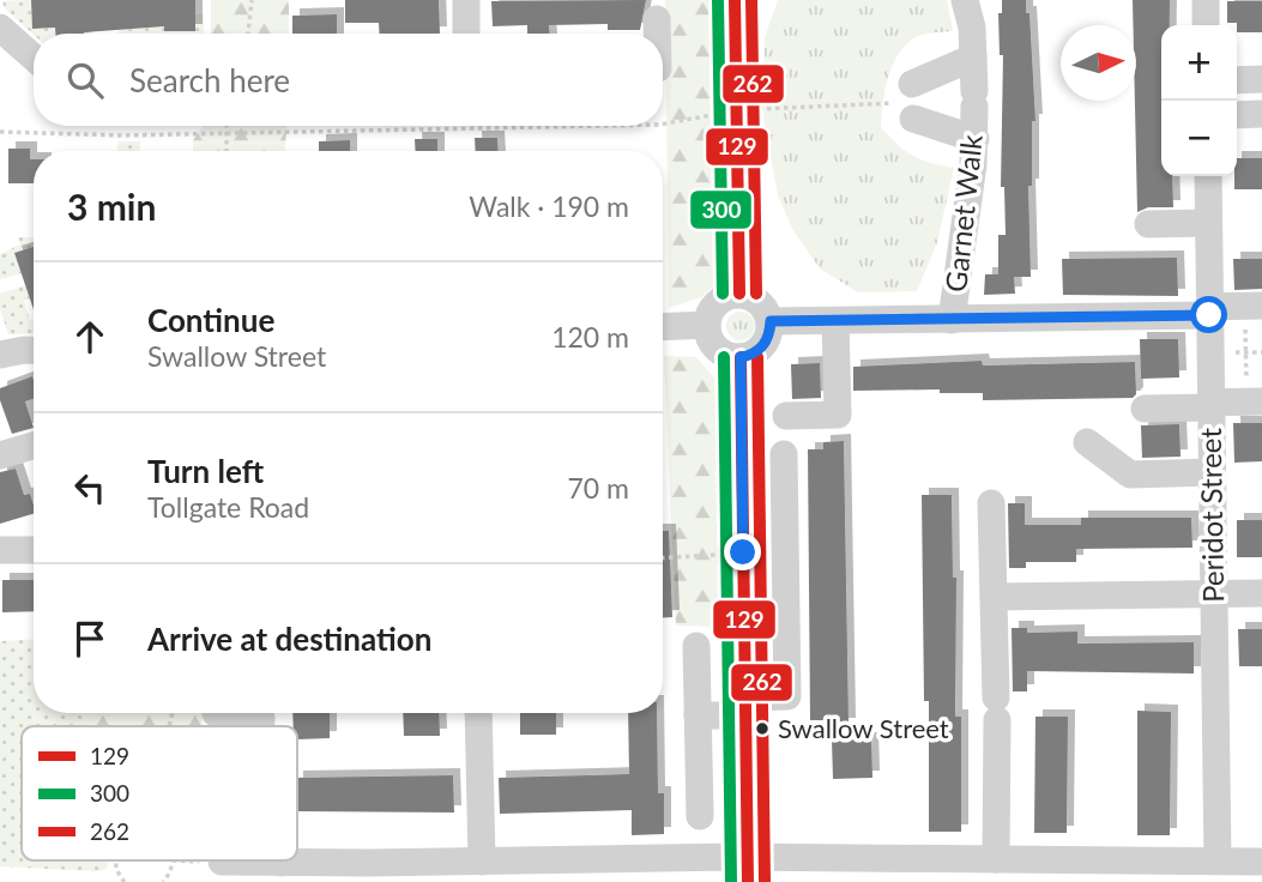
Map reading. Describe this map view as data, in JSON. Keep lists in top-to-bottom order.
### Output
{
  "streets": {
    "street": ["Garnet Walk", "Peridot Street"]
  },
  "places": ["Swallow Street"],
  "lines": ["transit line 129", "transit line 300", "transit line 262"],
  "legend": ["129", "300", "262"],
  "north": "right",
  "page": {
    "map_buttons": ["+", "−"],
    "search": "Search here",
    "heading": ["3 min", "Walk · 190 m"],
    "list": [
      ["Continue", "Swallow Street", "120 m"],
      ["Turn left", "Tollgate Road", "70 m"],
      "Arrive at destination"
    ]
  }
}
